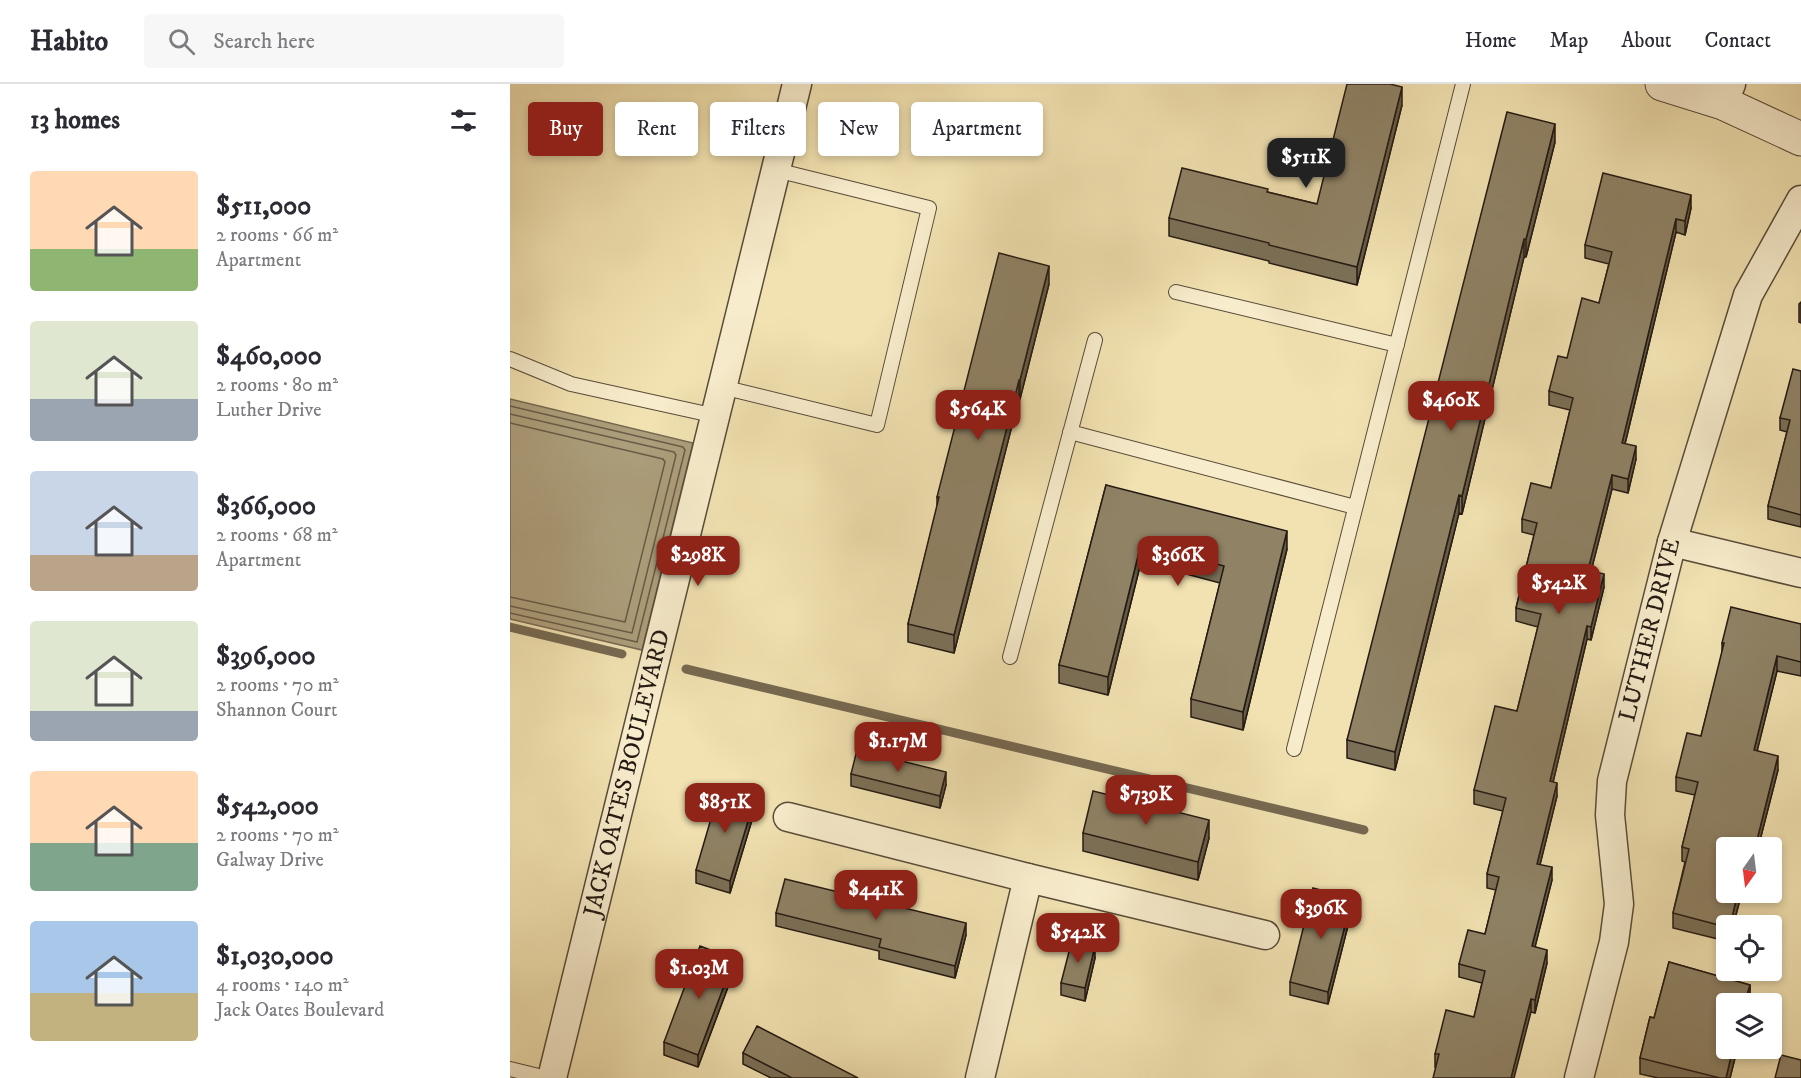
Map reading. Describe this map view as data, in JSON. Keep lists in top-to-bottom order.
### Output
{
  "streets": {
    "street": ["LUTHER DRIVE", "JACK OATES BOULEVARD"]
  },
  "north": "bottom",
  "page": {
    "header": "Habito",
    "search": "Search here",
    "nav": [
      "Home",
      "Map",
      "About",
      "Contact"
    ],
    "heading": "13 homes",
    "chip": [
      "Buy",
      "Rent",
      "Filters",
      "New",
      "Apartment"
    ],
    "price": [
      "$511K",
      "$460K",
      "$564K",
      "$298K",
      "$366K",
      "$542K",
      "$1.17M",
      "$739K",
      "$851K",
      "$441K",
      "$396K",
      "$542K",
      "$1.03M"
    ],
    "list": [
      {
        "name": "$511,000",
        "note": "2 rooms · 66 m² · Apartment"
      },
      {
        "name": "$460,000",
        "note": "2 rooms · 80 m² · Luther Drive"
      },
      {
        "name": "$366,000",
        "note": "2 rooms · 68 m² · Apartment"
      },
      {
        "name": "$396,000",
        "note": "2 rooms · 70 m² · Shannon Court"
      },
      {
        "name": "$542,000",
        "note": "2 rooms · 70 m² · Galway Drive"
      },
      {
        "name": "$1,030,000",
        "note": "4 rooms · 140 m² · Jack Oates Boulevard"
      }
    ]
  }
}
